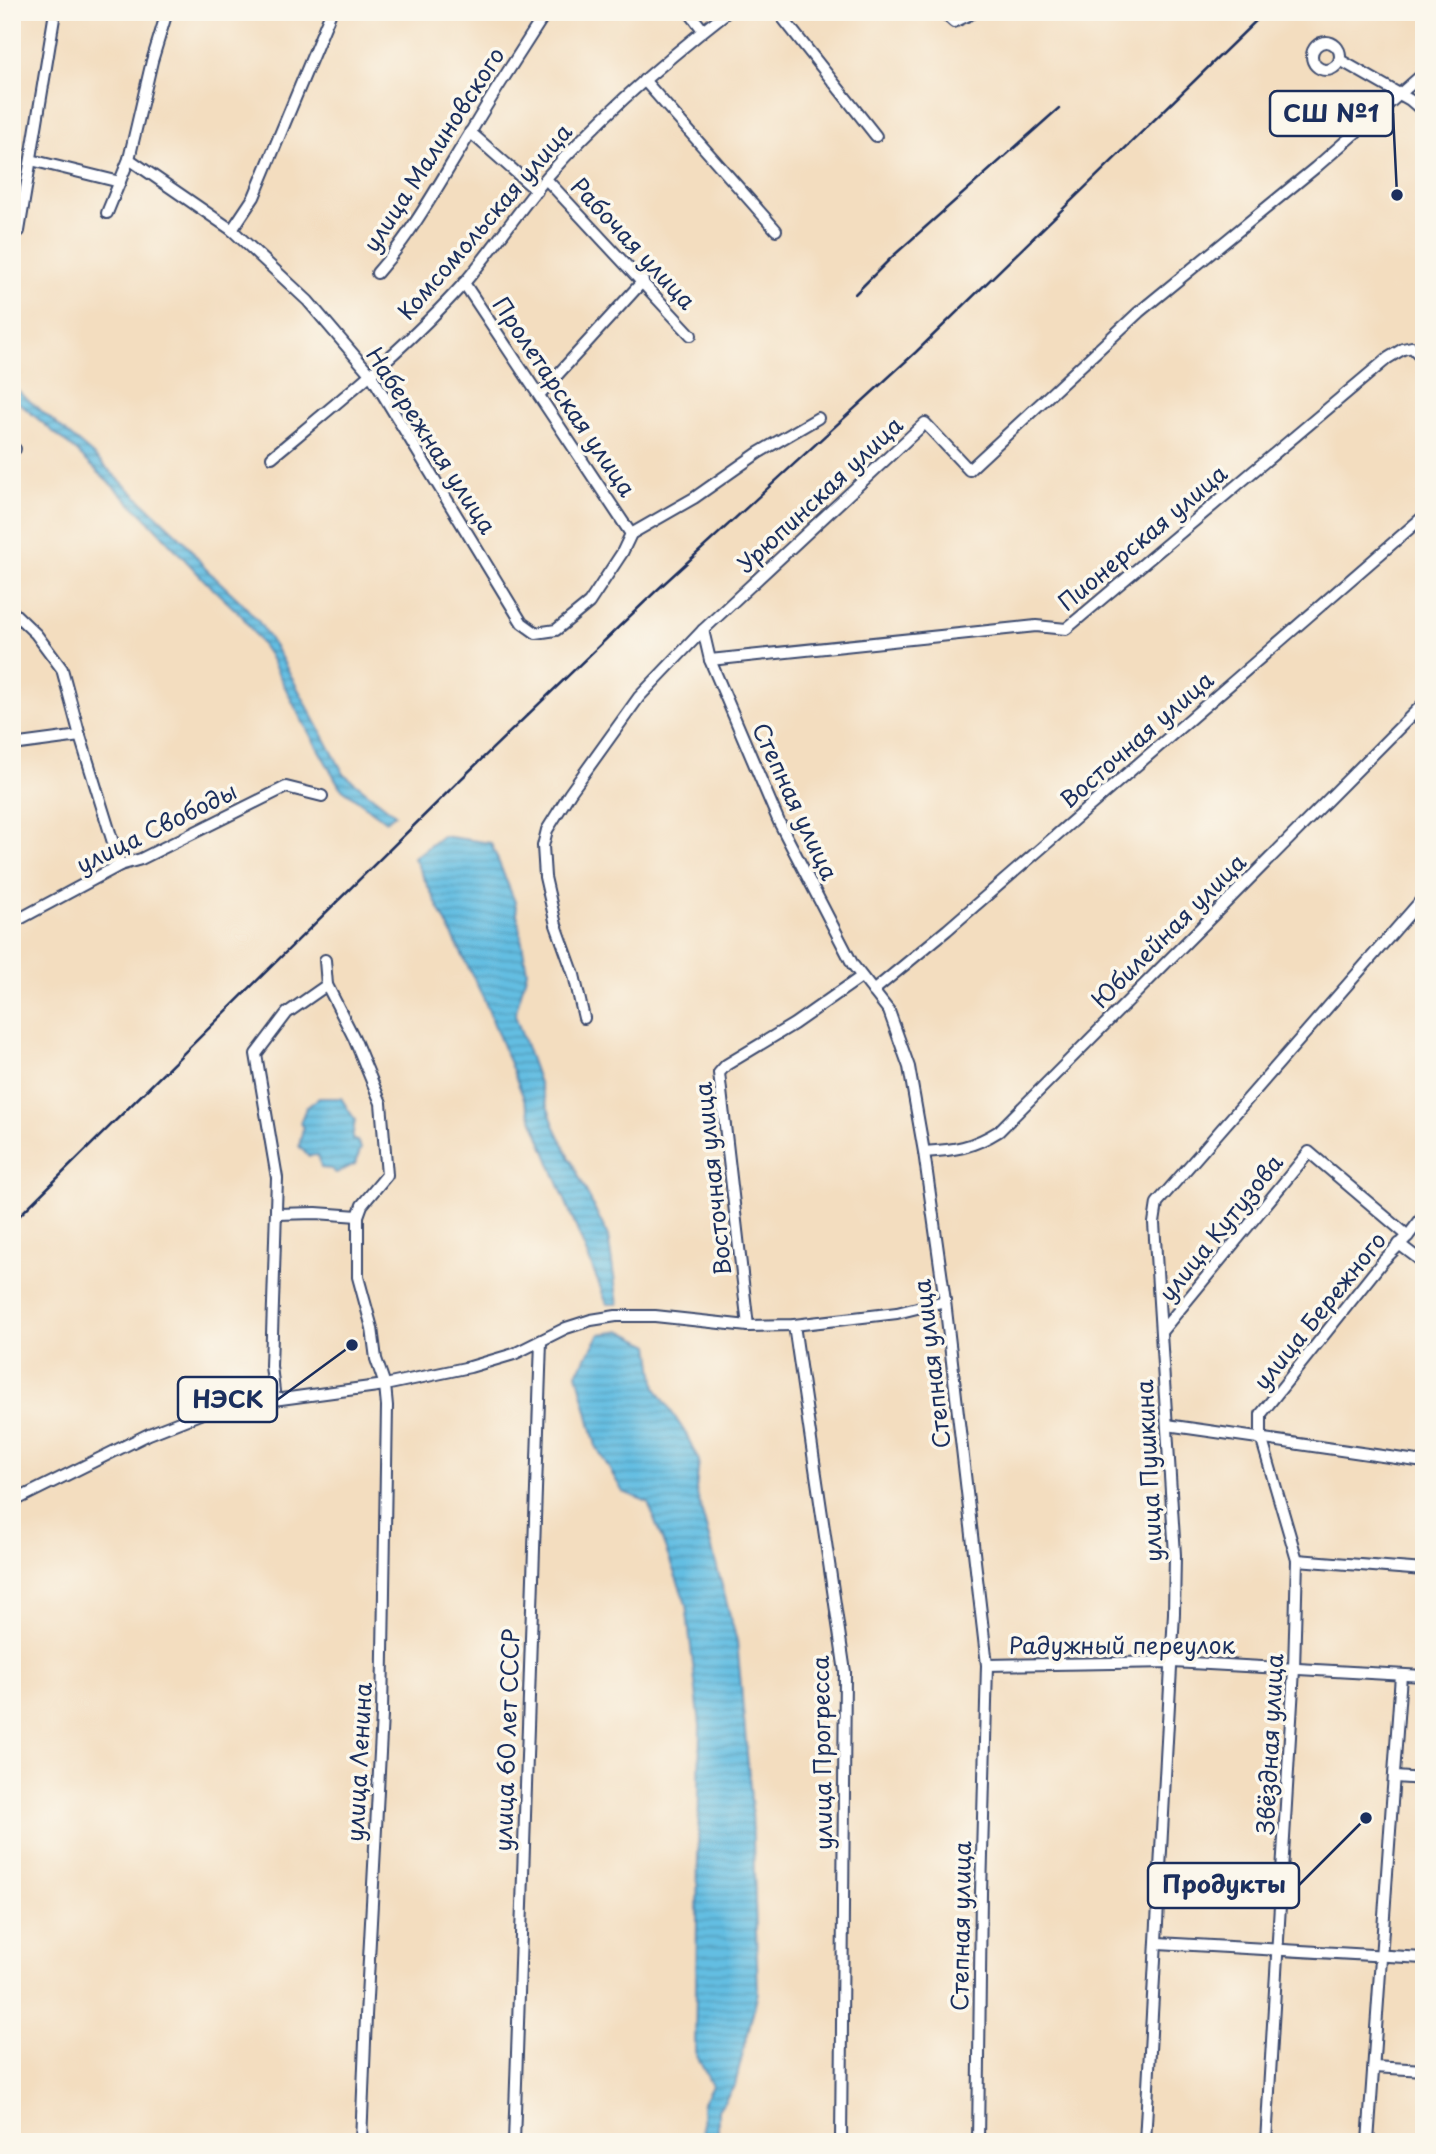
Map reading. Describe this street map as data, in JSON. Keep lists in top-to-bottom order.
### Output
{
  "streets": {
    "street": [
      "улица Малиновского",
      "Комсомольская улица",
      "Рабочая улица",
      "Пролетарская улица",
      "Набережная улица",
      "Урюпинская улица",
      "Пионерская улица",
      "Восточная улица",
      "Степная улица",
      "улица Свободы",
      "Юбилейная улица",
      "улица Кутузова",
      "улица Бережного",
      "улица Пушкина",
      "Радужный переулок",
      "улица 60 лет СССР",
      "Звёздная улица",
      "улица Прогресса",
      "улица Ленина"
    ]
  },
  "crossings": [
    ["улица Малиновского", "Рабочая улица"],
    ["Комсомольская улица", "Рабочая улица"],
    ["Комсомольская улица", "Пролетарская улица"],
    ["Комсомольская улица", "Набережная улица"],
    ["Пролетарская улица", "Набережная улица"],
    ["Урюпинская улица", "Степная улица"],
    ["Пионерская улица", "Степная улица"],
    ["Восточная улица", "Степная улица"],
    ["Степная улица", "Юбилейная улица"],
    ["Степная улица", "Радужный переулок"],
    ["улица Кутузова", "улица Бережного"],
    ["улица Кутузова", "улица Пушкина"],
    ["улица Бережного", "Звёздная улица"],
    ["улица Пушкина", "Радужный переулок"],
    ["Радужный переулок", "Звёздная улица"]
  ],
  "places": ["СШ №1", "НЭСК", "Продукты"]
}
